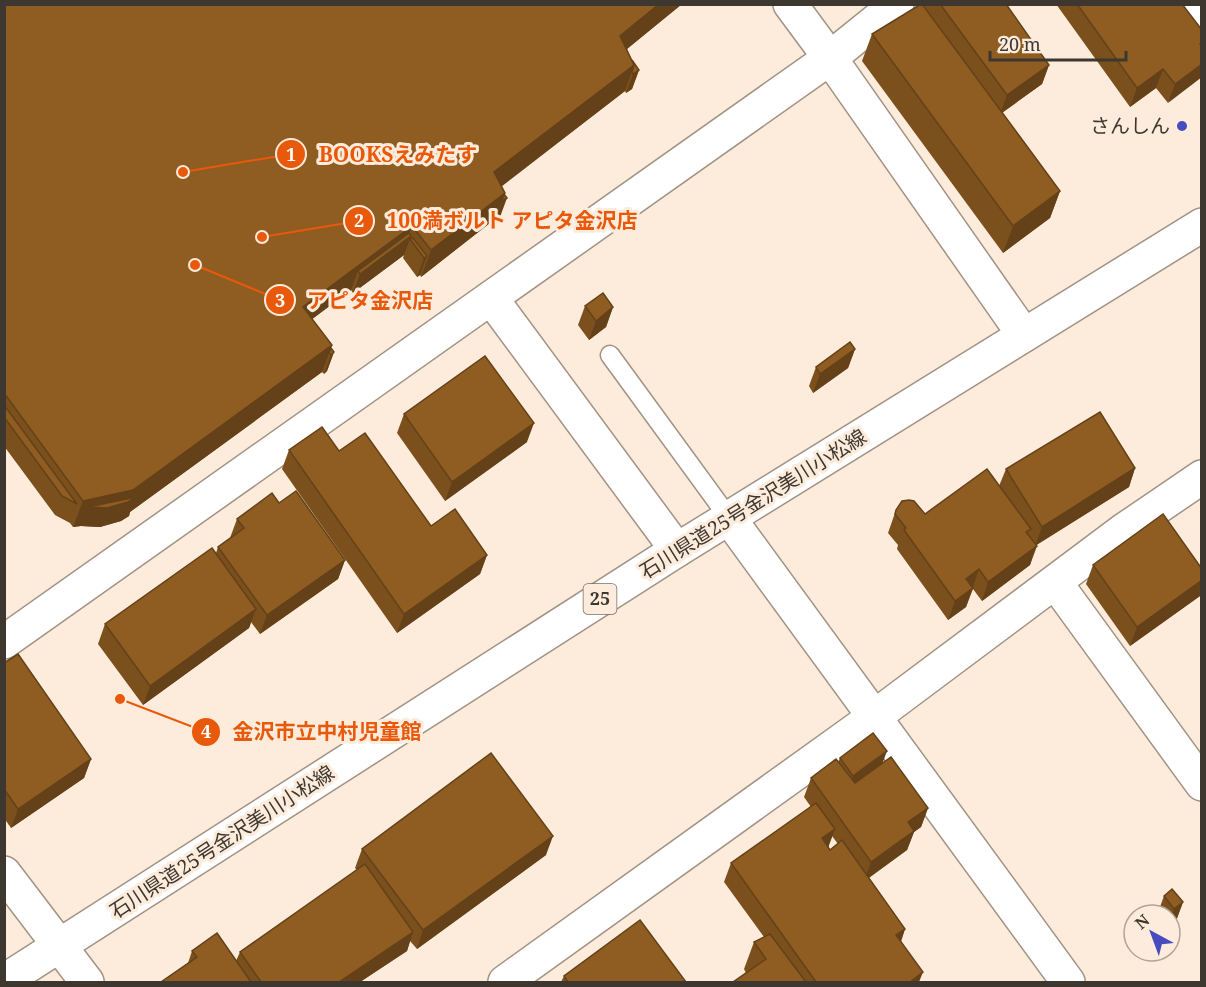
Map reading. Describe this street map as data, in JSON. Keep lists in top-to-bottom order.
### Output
{
  "streets": {
    "street": ["石川県道25号金沢美川小松線", "25"]
  },
  "places": [
    "さんしん",
    "BOOKSえみたす",
    "100満ボルト アピタ金沢店",
    "アピタ金沢店",
    "金沢市立中村児童館"
  ],
  "scale_bar": "20 m",
  "north": "top left"
}
